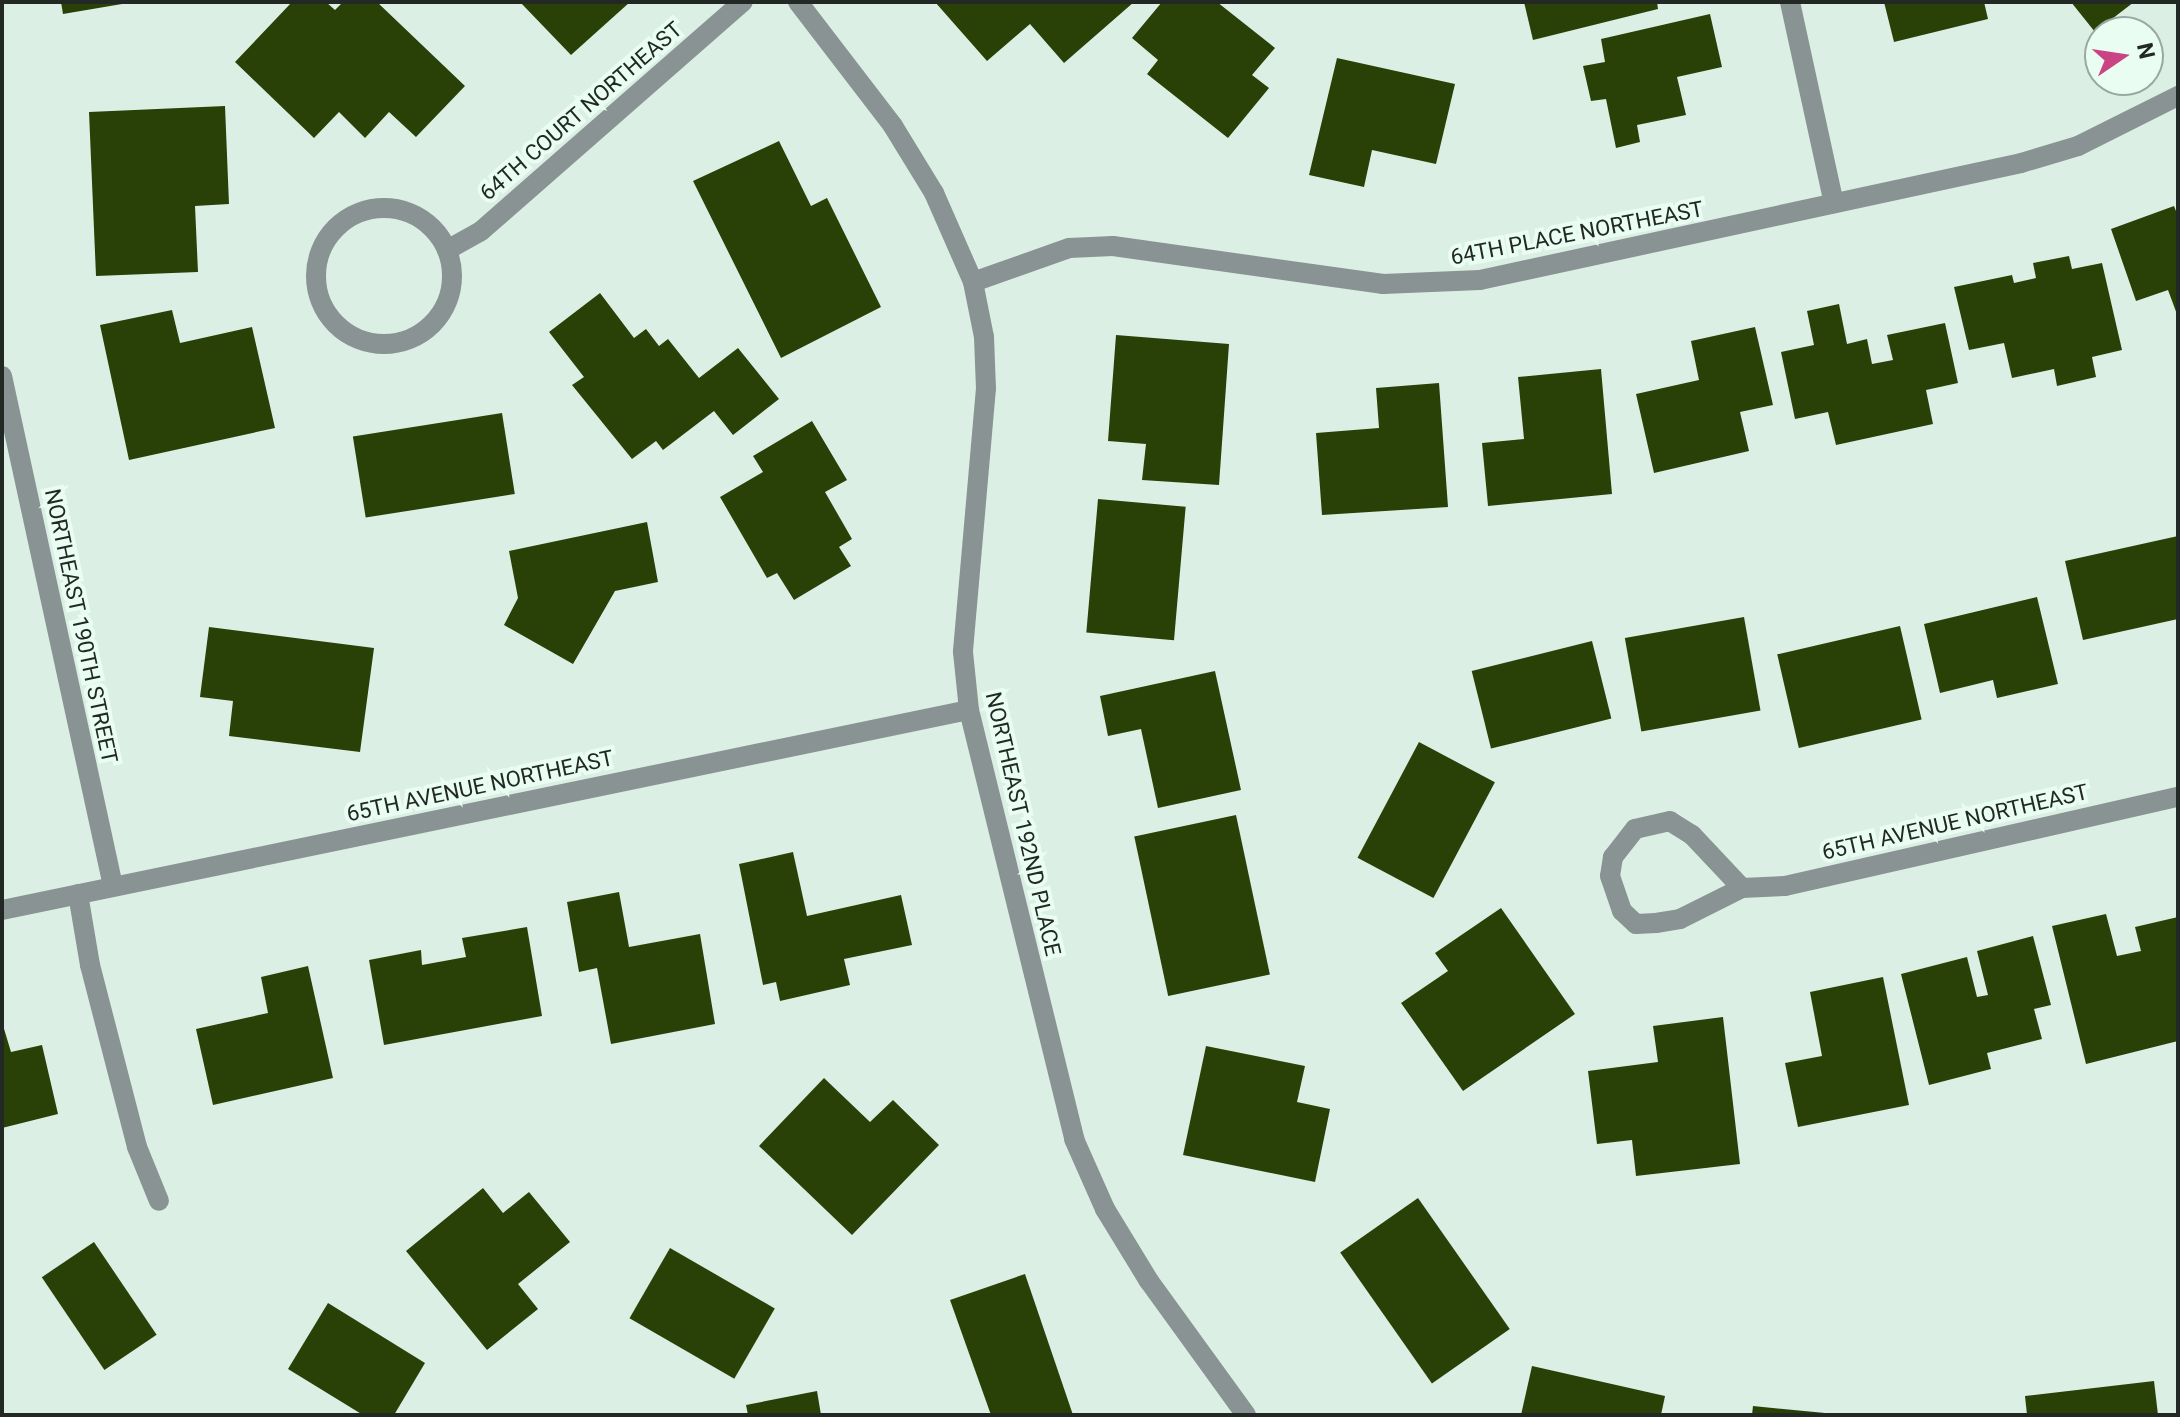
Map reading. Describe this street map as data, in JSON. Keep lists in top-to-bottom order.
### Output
{
  "streets": {
    "street": [
      "64TH COURT NORTHEAST",
      "64TH PLACE NORTHEAST",
      "NORTHEAST 190TH STREET",
      "65TH AVENUE NORTHEAST",
      "NORTHEAST 192ND PLACE"
    ]
  },
  "crossings": [
    ["64TH PLACE NORTHEAST", "NORTHEAST 192ND PLACE"],
    ["NORTHEAST 190TH STREET", "65TH AVENUE NORTHEAST"],
    ["65TH AVENUE NORTHEAST", "NORTHEAST 192ND PLACE"]
  ],
  "north": "right"
}
